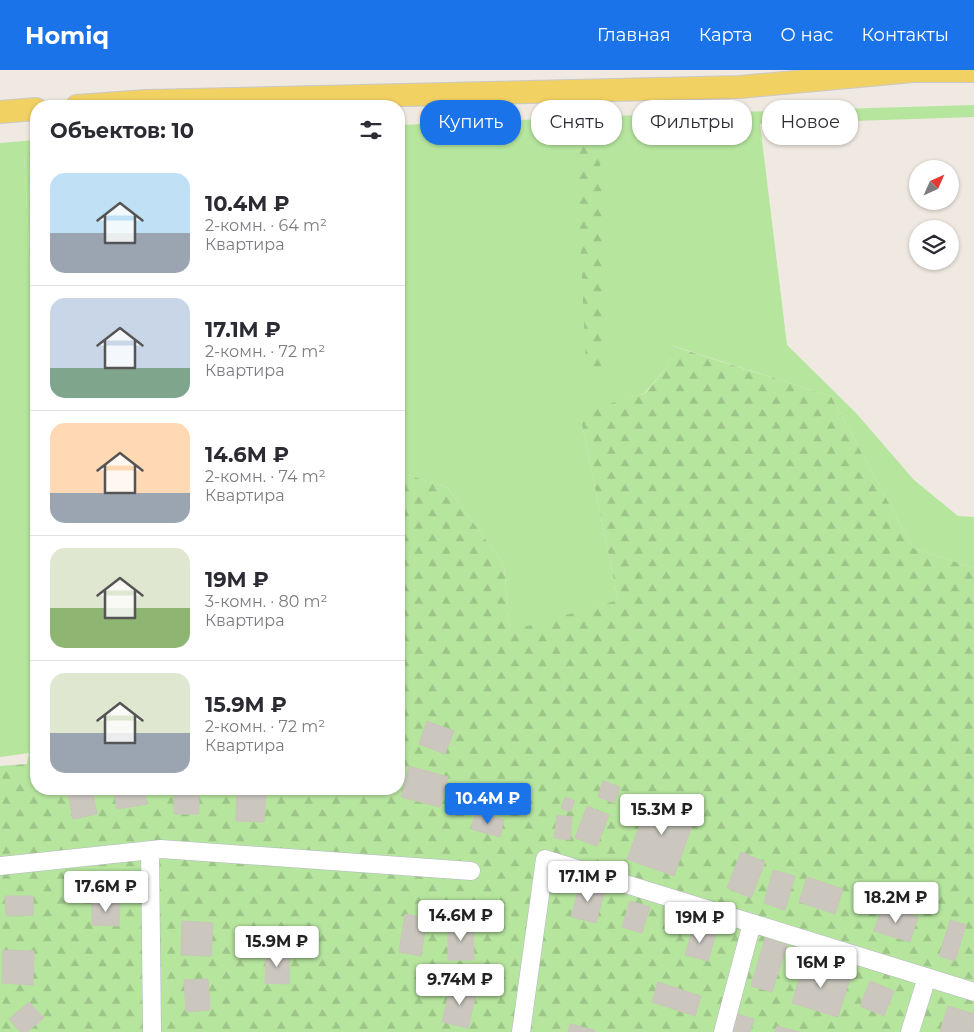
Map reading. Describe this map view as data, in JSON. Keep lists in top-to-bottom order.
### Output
{
  "north": "top right",
  "page": {
    "header": "Homiq",
    "nav": [
      "Главная",
      "Карта",
      "О нас",
      "Контакты"
    ],
    "chip": [
      "Купить",
      "Снять",
      "Фильтры",
      "Новое"
    ],
    "heading": "Объектов: 10",
    "list": [
      {
        "name": "10.4M ₽",
        "note": "2-комн. · 64 m² · Квартира"
      },
      {
        "name": "17.1M ₽",
        "note": "2-комн. · 72 m² · Квартира"
      },
      {
        "name": "14.6M ₽",
        "note": "2-комн. · 74 m² · Квартира"
      },
      {
        "name": "19M ₽",
        "note": "3-комн. · 80 m² · Квартира"
      },
      {
        "name": "15.9M ₽",
        "note": "2-комн. · 72 m² · Квартира"
      }
    ],
    "price": [
      "10.4M ₽",
      "15.3M ₽",
      "17.1M ₽",
      "17.6M ₽",
      "18.2M ₽",
      "14.6M ₽",
      "19M ₽",
      "15.9M ₽",
      "16M ₽",
      "9.74M ₽"
    ]
  }
}
